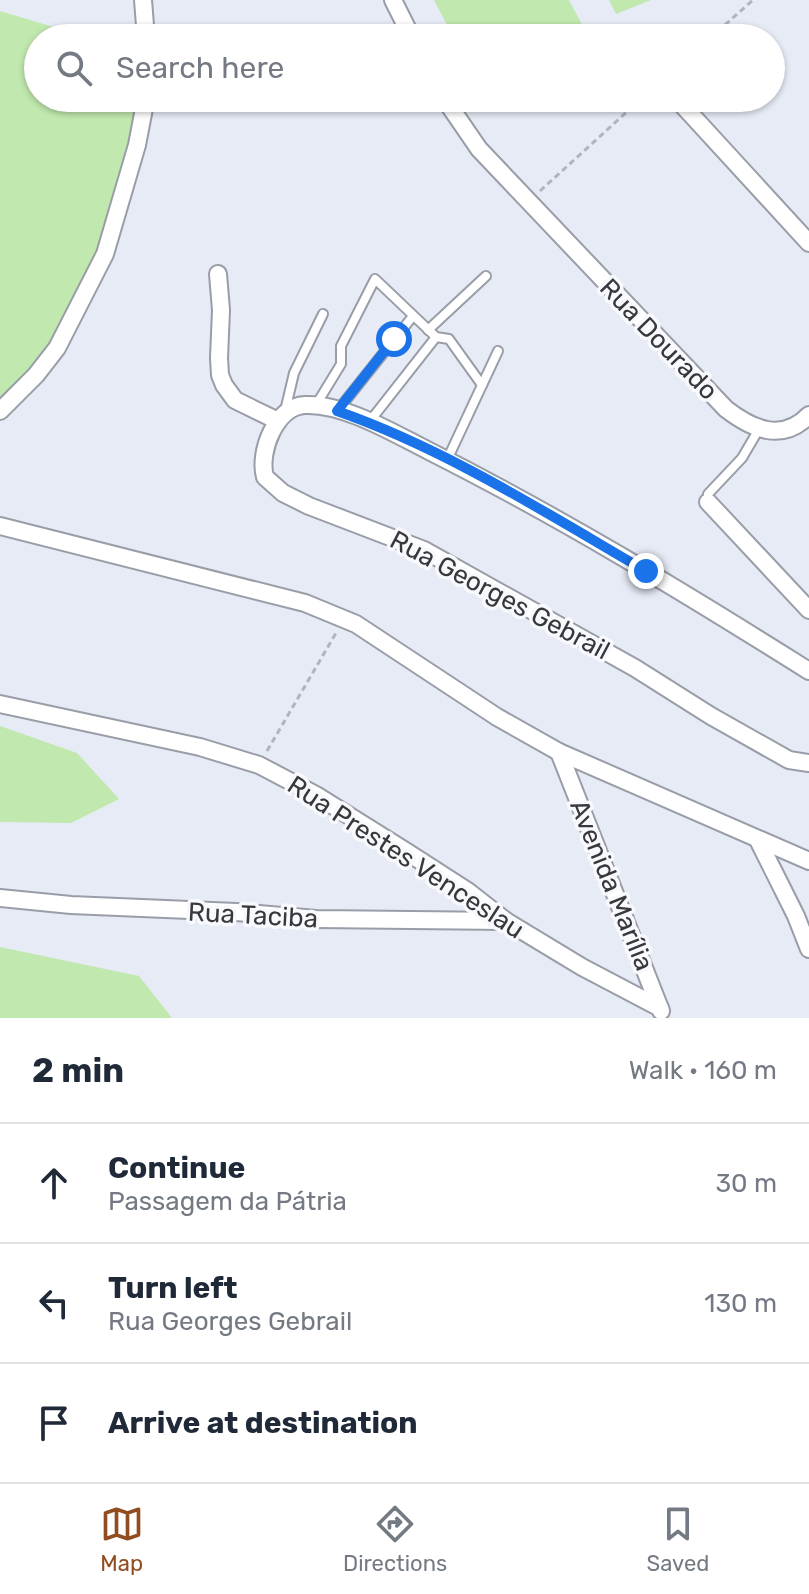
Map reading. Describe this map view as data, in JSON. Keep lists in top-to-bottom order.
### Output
{
  "streets": {
    "street": [
      "Rua Dourado",
      "Rua Georges Gebrail",
      "Rua Prestes Venceslau",
      "Avenida Marília",
      "Rua Taciba"
    ]
  },
  "crossings": [
    ["Rua Prestes Venceslau", "Avenida Marília"],
    ["Rua Prestes Venceslau", "Rua Taciba"]
  ],
  "page": {
    "search": "Search here",
    "heading": ["2 min", "Walk · 160 m"],
    "list": [
      ["Continue", "Passagem da Pátria", "30 m"],
      ["Turn left", "Rua Georges Gebrail", "130 m"],
      "Arrive at destination"
    ],
    "nav": ["Map", "Directions", "Saved"]
  }
}
